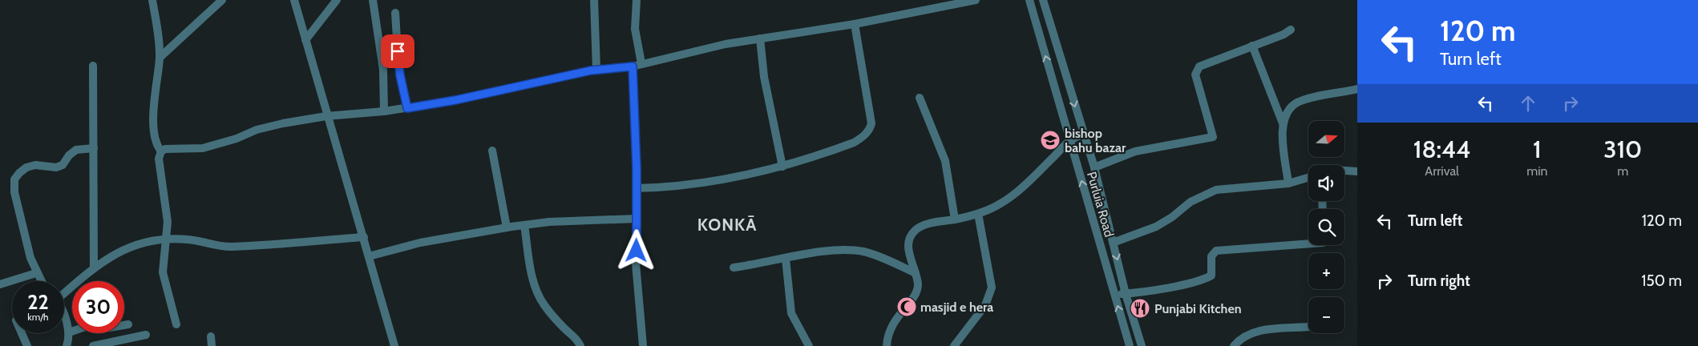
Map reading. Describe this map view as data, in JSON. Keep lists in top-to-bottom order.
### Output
{
  "streets": {
    "street": ["Purluia Road"]
  },
  "districts": ["KONKĀ"],
  "places": {
    "school or university": ["bishop bahu bazar"],
    "mosque": ["masjid e hera"],
    "restaurant": ["Punjabi Kitchen"]
  },
  "north": "right",
  "page": {
    "turn": ["120 m", "Turn left"],
    "map_buttons": ["+", "−"],
    "eta": [
      "18:44",
      "Arrival",
      "1",
      "min",
      "310",
      "m"
    ],
    "list": [
      {
        "name": "Turn left",
        "value": "120 m"
      },
      {
        "name": "Turn right",
        "value": "150 m"
      }
    ],
    "speed": "22 km/h",
    "limit": "30"
  }
}
